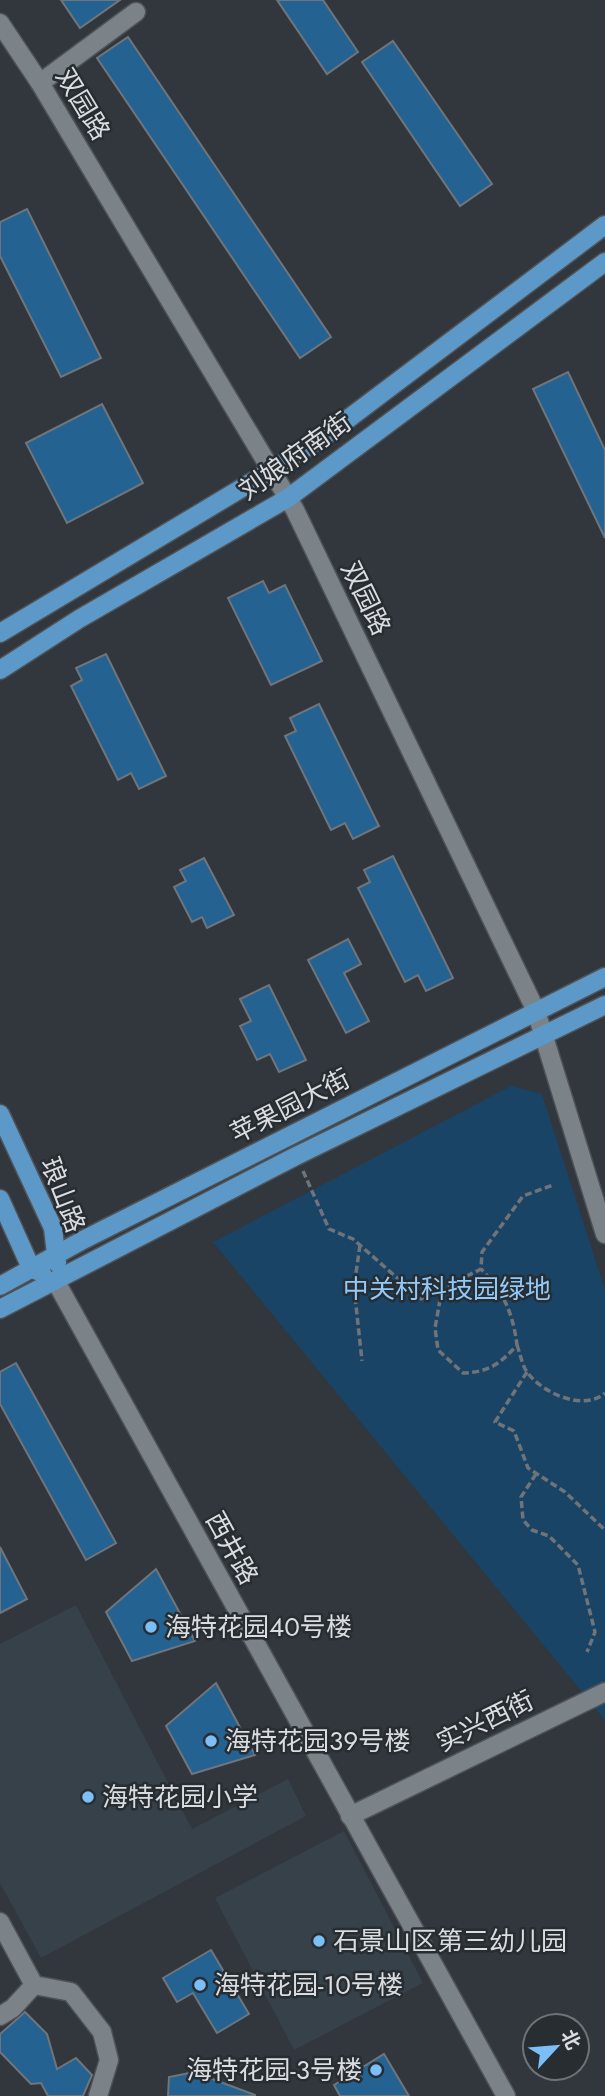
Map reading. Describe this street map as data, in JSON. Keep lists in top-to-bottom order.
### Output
{
  "streets": {
    "main road": ["刘娘府南街", "苹果园大街", "琅山路"],
    "street": ["双园路", "西井路", "实兴西街"]
  },
  "crossings": [
    ["双园路", "刘娘府南街"],
    ["双园路", "苹果园大街"],
    ["苹果园大街", "琅山路"],
    ["苹果园大街", "西井路"],
    ["琅山路", "西井路"],
    ["西井路", "实兴西街"]
  ],
  "parks": ["中关村科技园绿地"],
  "places": [
    "海特花园40号楼",
    "海特花园39号楼",
    "海特花园小学",
    "石景山区第三幼儿园",
    "海特花园-10号楼",
    "海特花园-3号楼"
  ],
  "north": "top right"
}
